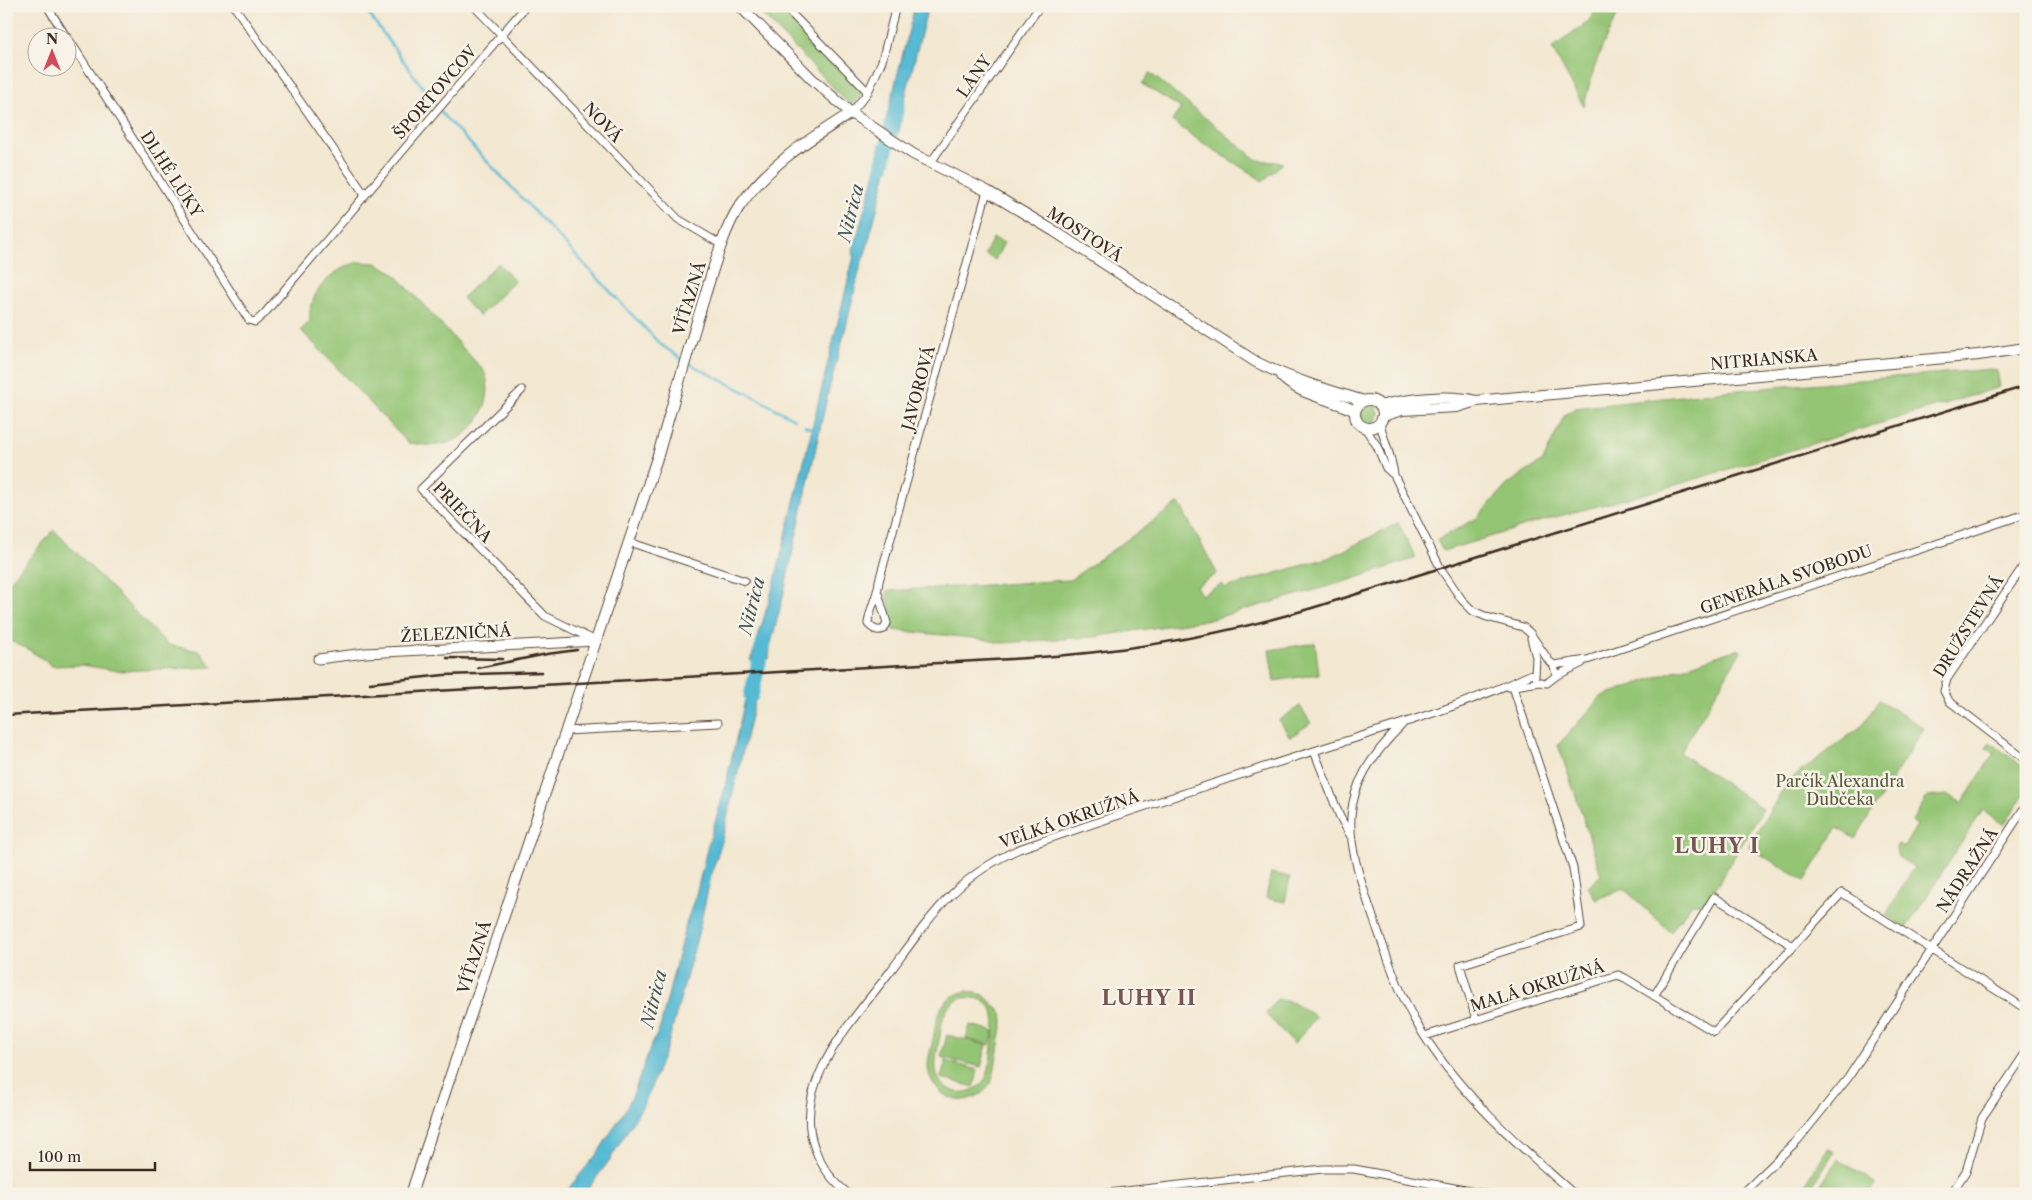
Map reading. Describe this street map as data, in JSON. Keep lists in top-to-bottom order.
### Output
{
  "streets": {
    "main road": ["MOSTOVÁ", "VÍŤAZNÁ", "NITRIANSKA"],
    "street": [
      "LÁNY",
      "ŠPORTOVCOV",
      "NOVÁ",
      "DLHÉ LÚKY",
      "JAVOROVÁ",
      "PRIEČNA",
      "GENERÁLA SVOBODU",
      "DRUŽSTEVNÁ",
      "ŽELEZNIČNÁ",
      "VEĽKÁ OKRUŽNÁ",
      "NÁDRAŽNÁ",
      "MALÁ OKRUŽNÁ"
    ]
  },
  "crossings": [
    ["LÁNY", "MOSTOVÁ"],
    ["ŠPORTOVCOV", "NOVÁ"],
    ["ŠPORTOVCOV", "DLHÉ LÚKY"],
    ["NOVÁ", "VÍŤAZNÁ"],
    ["MOSTOVÁ", "VÍŤAZNÁ"],
    ["MOSTOVÁ", "NITRIANSKA"],
    ["MOSTOVÁ", "JAVOROVÁ"],
    ["VÍŤAZNÁ", "PRIEČNA"],
    ["VÍŤAZNÁ", "ŽELEZNIČNÁ"],
    ["PRIEČNA", "ŽELEZNIČNÁ"]
  ],
  "districts": ["LUHY I", "LUHY II"],
  "water": ["Nitrica"],
  "parks": ["Parčík Alexandra Dubčeka"],
  "scale_bar": "100 m",
  "north": "top"
}
